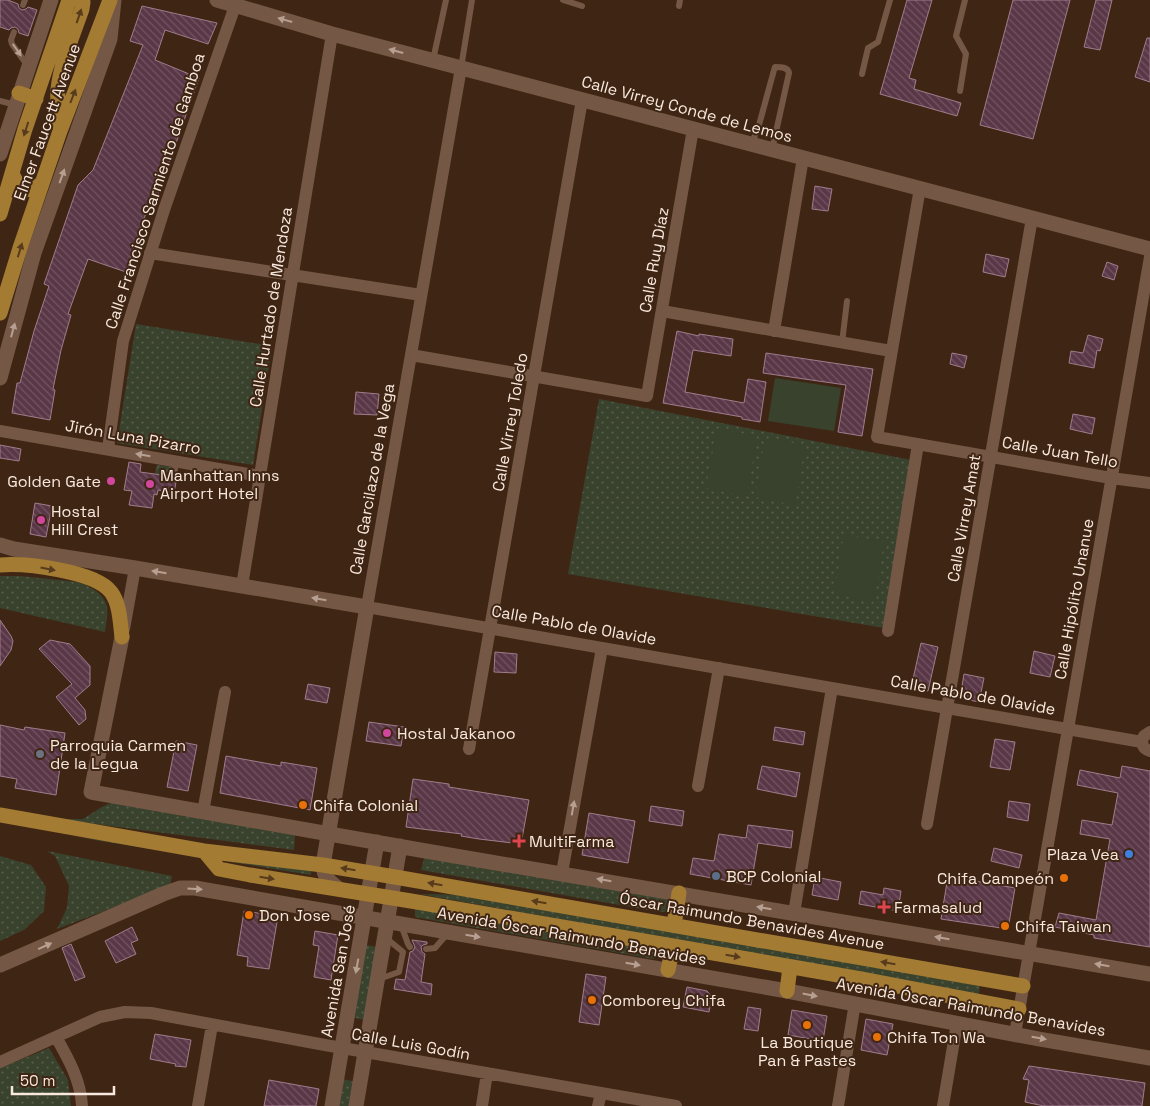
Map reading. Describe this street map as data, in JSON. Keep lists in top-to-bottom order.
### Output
{
  "streets": {
    "main road": ["Elmer Faucett Avenue", "Óscar Raimundo Benavides Avenue", "Avenida Óscar Raimundo Benavides"],
    "street": [
      "Calle Virrey Conde de Lemos",
      "Calle Francisco Sarmiento de Gamboa",
      "Calle Ruy Díaz",
      "Calle Hurtado de Mendoza",
      "Calle Virrey Toledo",
      "Jirón Luna Pizarro",
      "Calle Juan Tello",
      "Calle Garcilazo de la Vega",
      "Calle Virrey Amat",
      "Calle Hipólito Unanue",
      "Calle Pablo de Olavide",
      "Avenida San José",
      "Calle Luis Godín"
    ]
  },
  "crossings": [
    ["Calle Virrey Conde de Lemos", "Calle Francisco Sarmiento de Gamboa"],
    ["Calle Virrey Conde de Lemos", "Calle Ruy Díaz"],
    ["Calle Virrey Conde de Lemos", "Calle Hurtado de Mendoza"],
    ["Calle Virrey Conde de Lemos", "Calle Virrey Toledo"],
    ["Calle Virrey Conde de Lemos", "Calle Garcilazo de la Vega"],
    ["Calle Virrey Conde de Lemos", "Calle Virrey Amat"],
    ["Calle Francisco Sarmiento de Gamboa", "Jirón Luna Pizarro"],
    ["Calle Ruy Díaz", "Calle Virrey Toledo"],
    ["Calle Hurtado de Mendoza", "Jirón Luna Pizarro"],
    ["Calle Hurtado de Mendoza", "Calle Pablo de Olavide"],
    ["Calle Virrey Toledo", "Calle Pablo de Olavide"],
    ["Calle Juan Tello", "Calle Virrey Amat"],
    ["Calle Juan Tello", "Calle Hipólito Unanue"],
    ["Calle Garcilazo de la Vega", "Calle Pablo de Olavide"],
    ["Calle Virrey Amat", "Calle Pablo de Olavide"],
    ["Calle Hipólito Unanue", "Calle Pablo de Olavide"],
    ["Calle Hipólito Unanue", "Óscar Raimundo Benavides Avenue"],
    ["Calle Hipólito Unanue", "Avenida Óscar Raimundo Benavides"],
    ["Avenida Óscar Raimundo Benavides", "Avenida San José"],
    ["Avenida San José", "Calle Luis Godín"]
  ],
  "one_way": ["Óscar Raimundo Benavides Avenue"],
  "places": {
    "other": [
      "Golden Gate",
      "Manhattan Inns Airport Hotel",
      "Hostal Hill Crest",
      "Hostal Jakanoo",
      "Parroquia Carmen de la Legua",
      "Chifa Colonial",
      "Plaza Vea",
      "BCP Colonial",
      "Chifa Campeón",
      "Don Jose",
      "Chifa Taiwan",
      "Comborey Chifa",
      "La Boutique Pan & Pastes",
      "Chifa Ton Wa"
    ],
    "health": ["MultiFarma", "Farmasalud"]
  },
  "scale_bar": "50 m"
}
